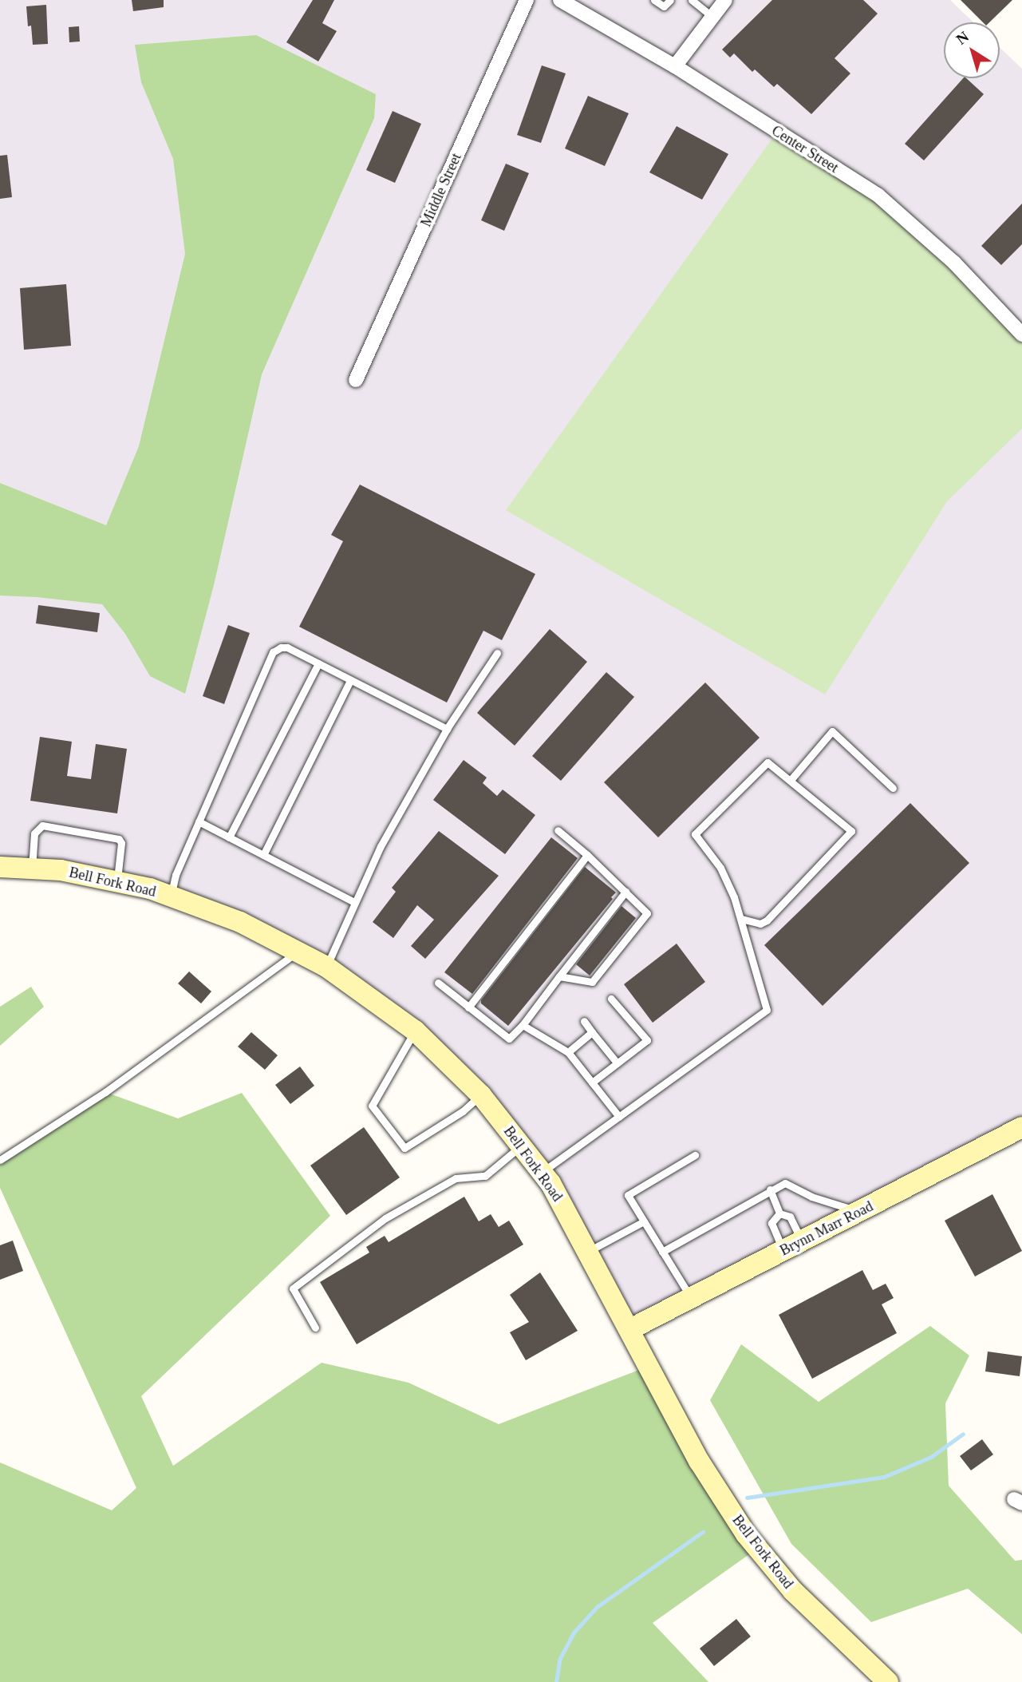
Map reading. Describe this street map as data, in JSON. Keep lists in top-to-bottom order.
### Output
{
  "streets": {
    "main road": ["Bell Fork Road", "Brynn Marr Road"],
    "street": ["Center Street", "Middle Street"]
  },
  "crossings": [
    ["Bell Fork Road", "Brynn Marr Road"]
  ],
  "north": "top left"
}
